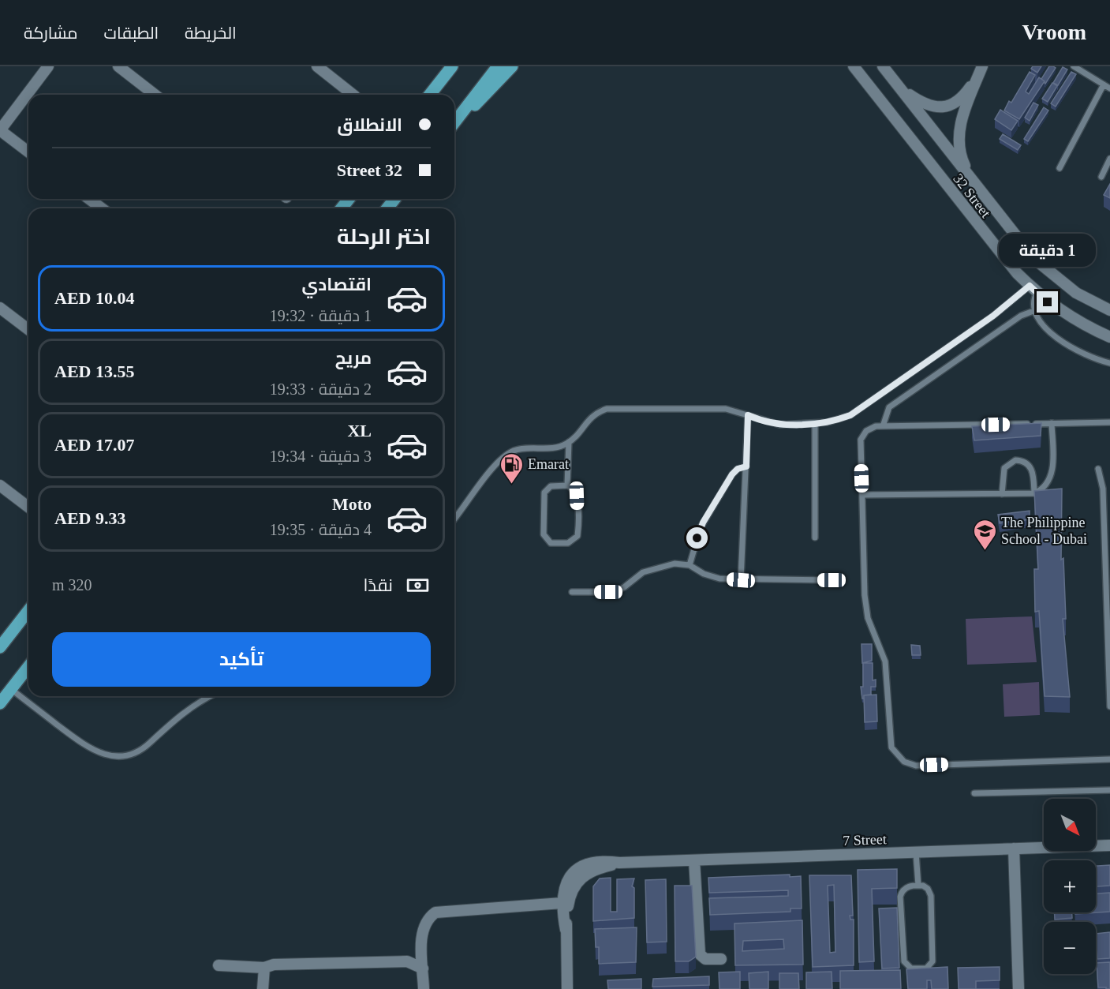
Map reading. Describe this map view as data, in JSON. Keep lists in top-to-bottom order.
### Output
{
  "streets": {
    "street": ["32 Street", "7 Street"]
  },
  "places": {
    "fuel station": ["Emarat"],
    "school or university": ["The Philippine School - Dubai"]
  },
  "north": "bottom right",
  "page": {
    "header": "Vroom",
    "nav": ["الخريطة", "الطبقات", "مشاركة"],
    "banner": ["الانطلاق", "32 Street"],
    "heading": "اختر الرحلة",
    "bubble": "1 دقيقة",
    "list": [
      {
        "name": "اقتصادي",
        "note": "1 دقيقة · 19:32",
        "value": "AED 10.04"
      },
      {
        "name": "مريح",
        "note": "2 دقيقة · 19:33",
        "value": "AED 13.55"
      },
      {
        "name": "XL",
        "note": "3 دقيقة · 19:34",
        "value": "AED 17.07"
      },
      {
        "name": "Moto",
        "note": "4 دقيقة · 19:35",
        "value": "AED 9.33"
      }
    ],
    "pay": ["نقدًا", "320 m"],
    "buttons": "تأكيد",
    "map_buttons": ["+", "−"]
  }
}
